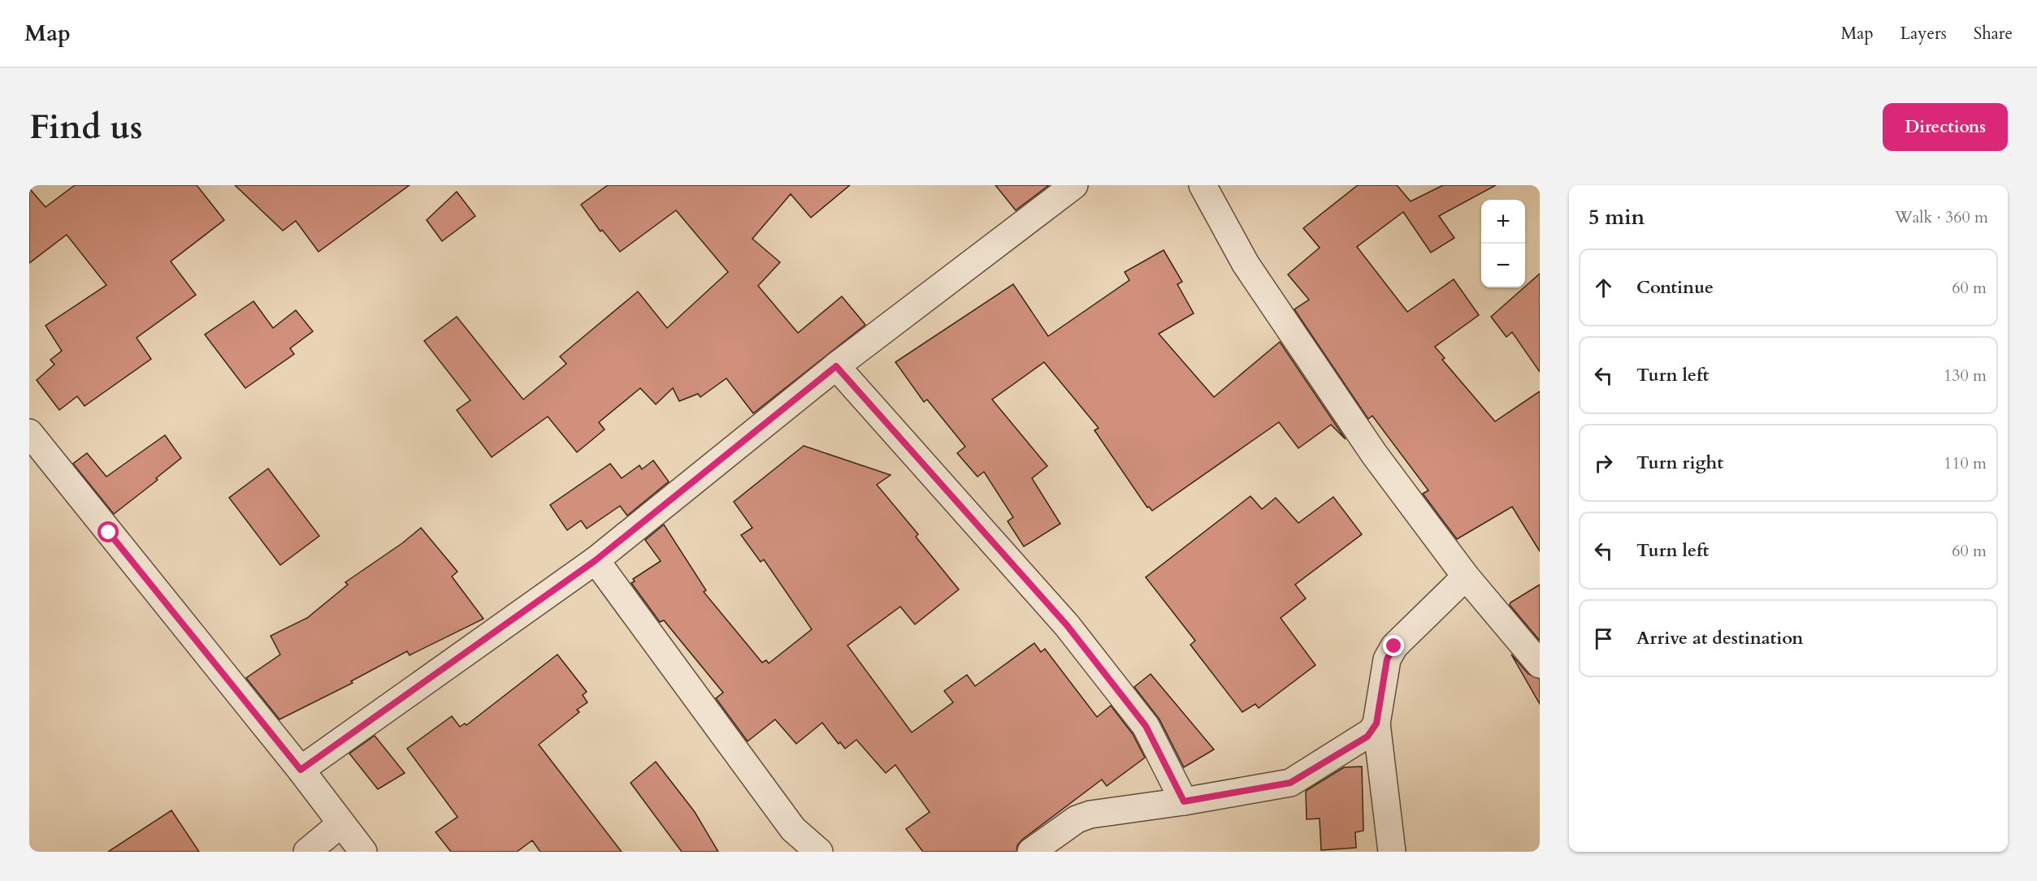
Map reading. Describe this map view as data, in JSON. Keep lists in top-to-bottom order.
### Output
{
  "page": {
    "header": "Map",
    "nav": ["Map", "Layers", "Share"],
    "buttons": "Directions",
    "title": "Find us",
    "heading": ["5 min", "Walk · 360 m"],
    "map_buttons": ["+", "−"],
    "list": [
      ["Continue", "60 m"],
      ["Turn left", "130 m"],
      ["Turn right", "110 m"],
      ["Turn left", "60 m"],
      "Arrive at destination"
    ]
  }
}
